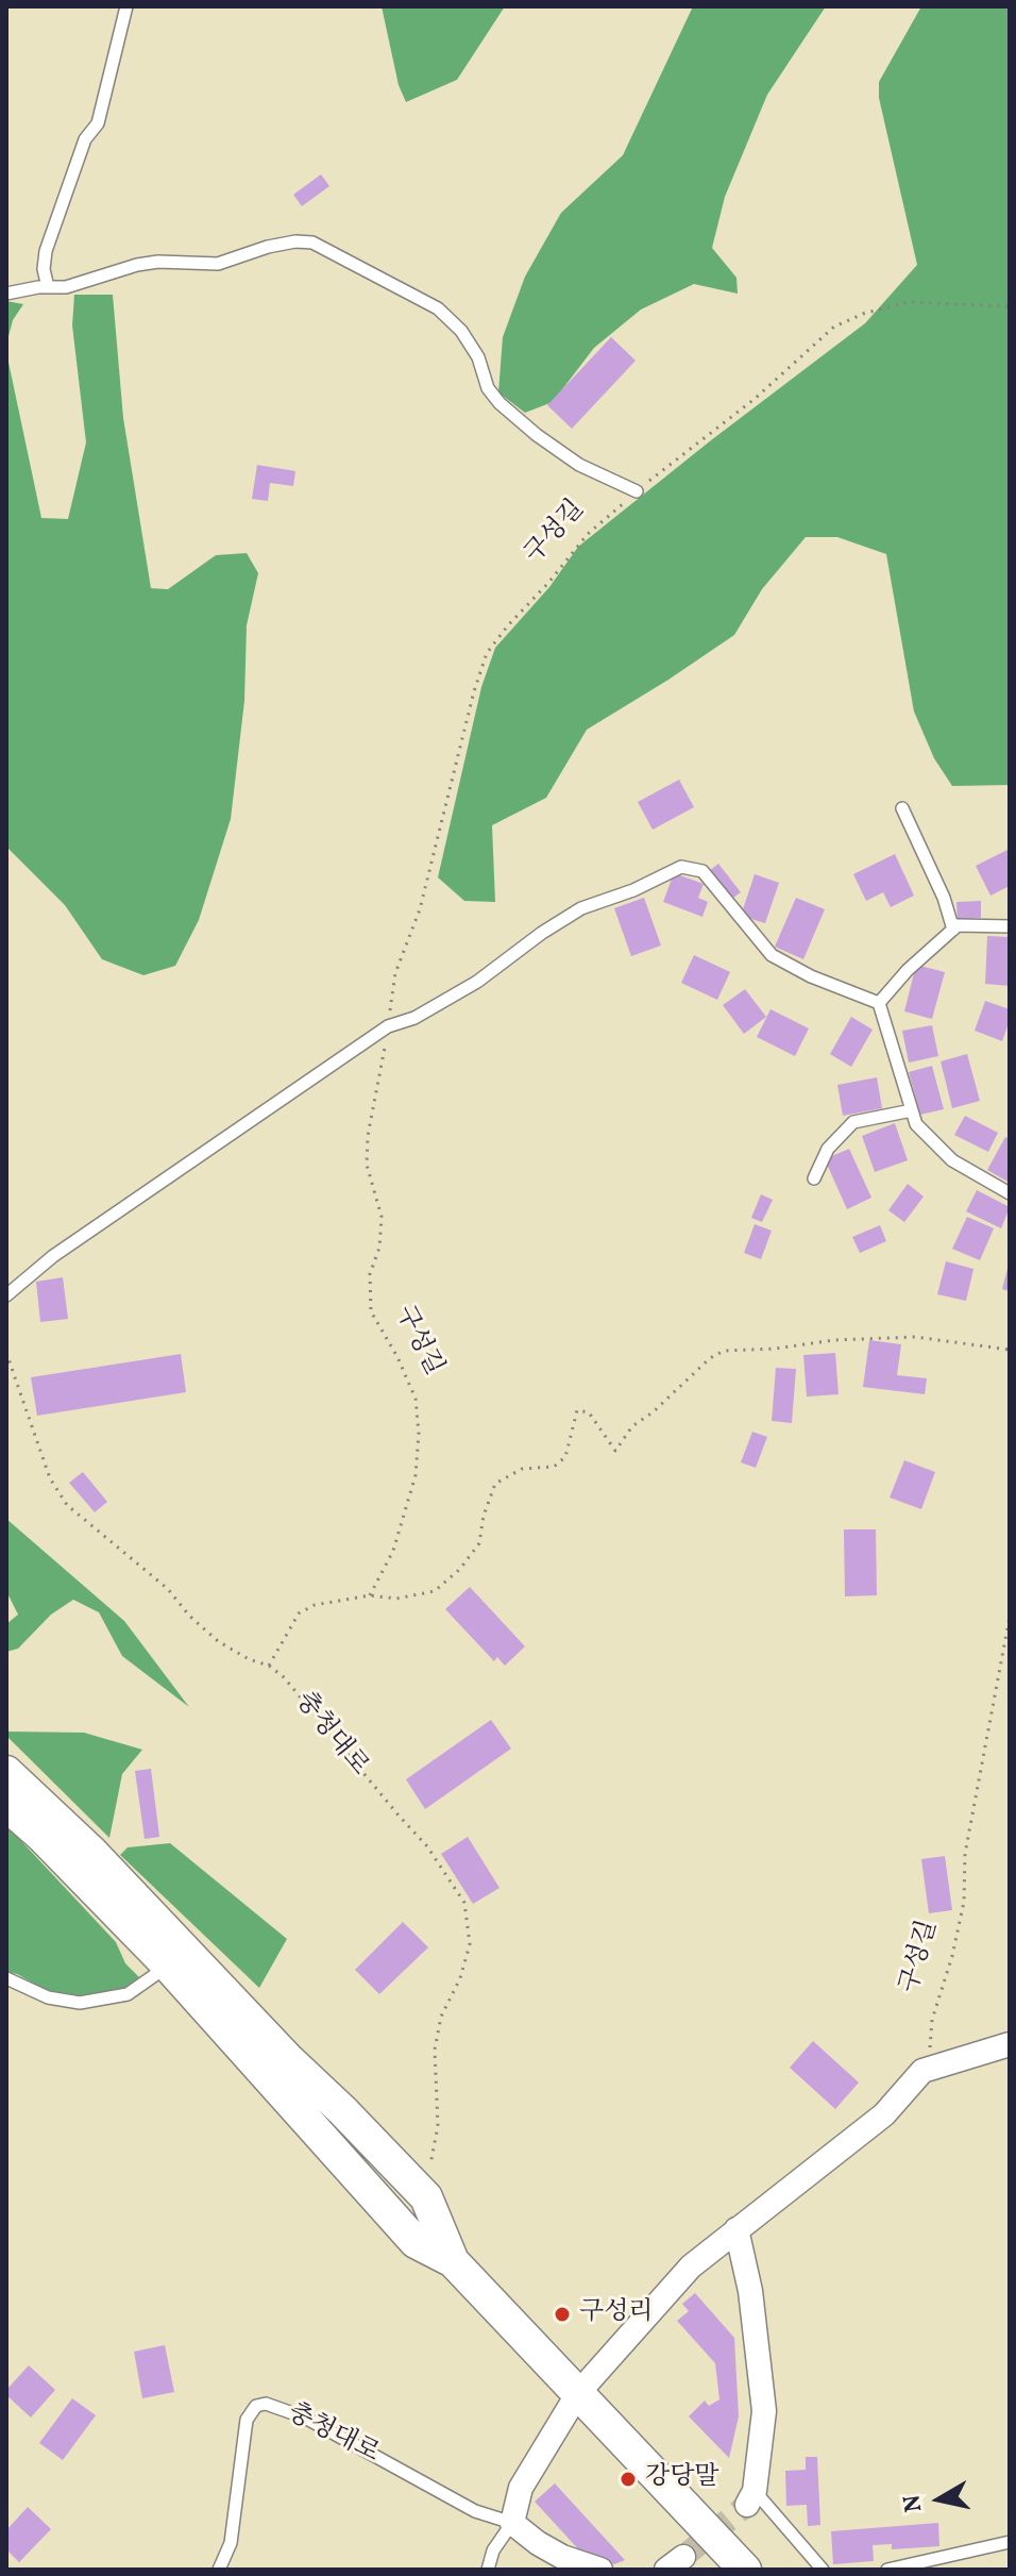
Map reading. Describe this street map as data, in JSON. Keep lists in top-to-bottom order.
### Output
{
  "streets": {
    "lane": ["충청대로"],
    "path": ["구성길"]
  },
  "places": ["구성리", "강당말"],
  "north": "left"
}
